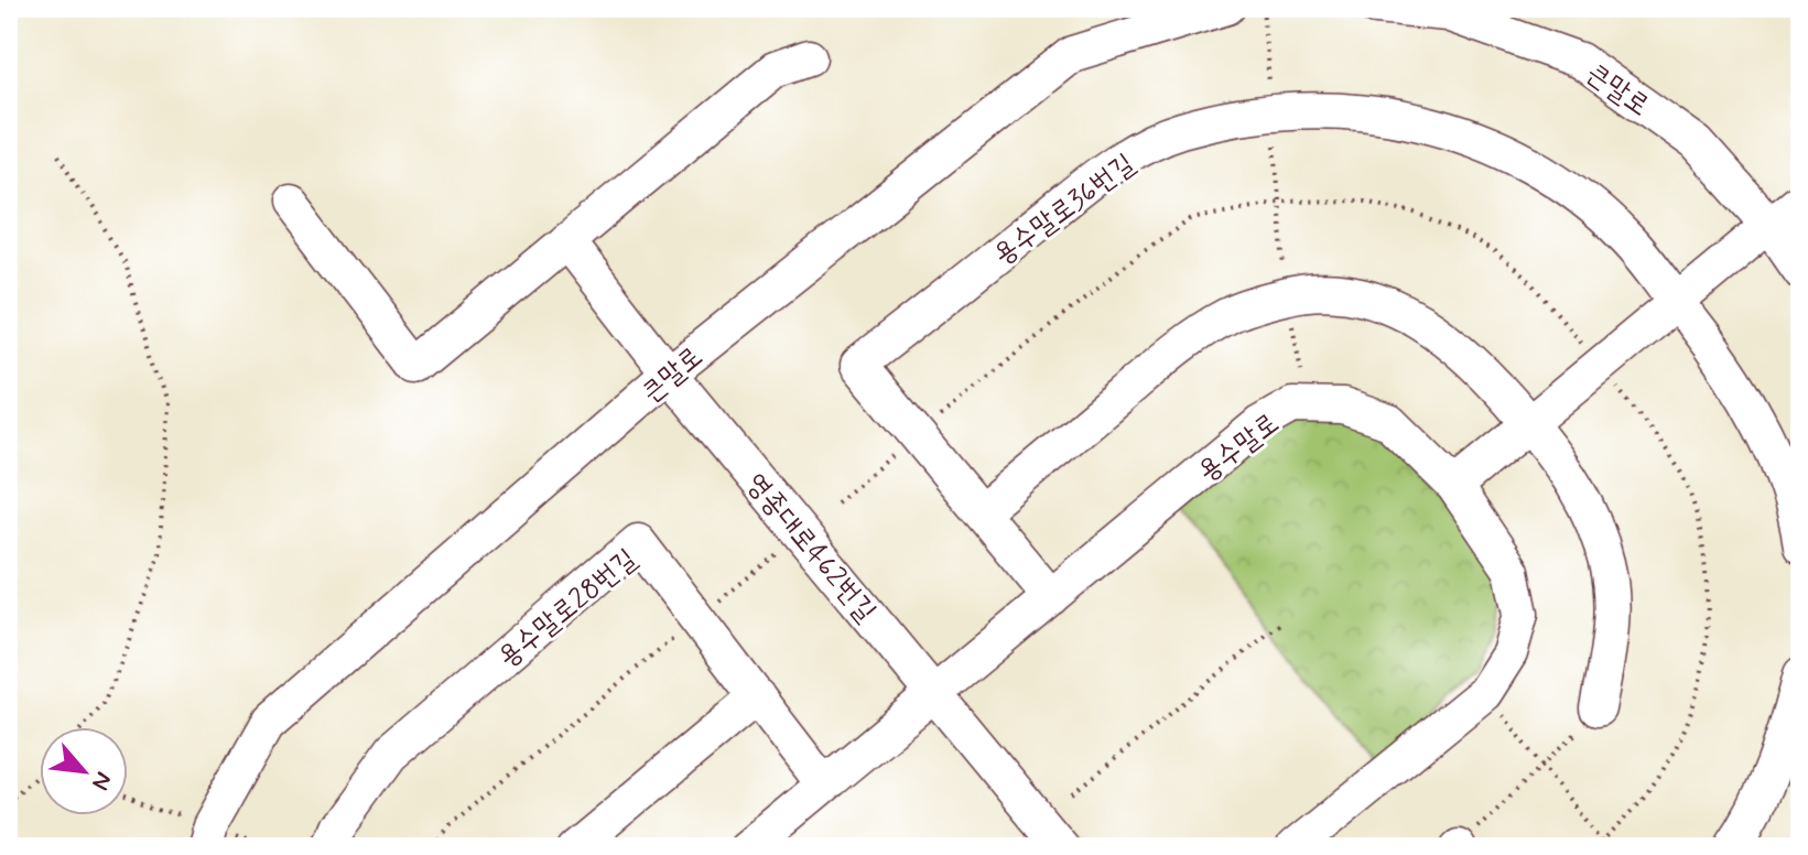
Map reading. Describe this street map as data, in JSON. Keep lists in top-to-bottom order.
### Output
{
  "streets": {
    "street": [
      "큰말로",
      "용수말로36번길",
      "용수말로",
      "영종대로462번길",
      "용수말로28번길"
    ]
  },
  "crossings": [
    ["큰말로", "영종대로462번길"],
    ["용수말로36번길", "용수말로"],
    ["용수말로", "영종대로462번길"],
    ["용수말로", "용수말로28번길"]
  ],
  "north": "bottom right"
}
